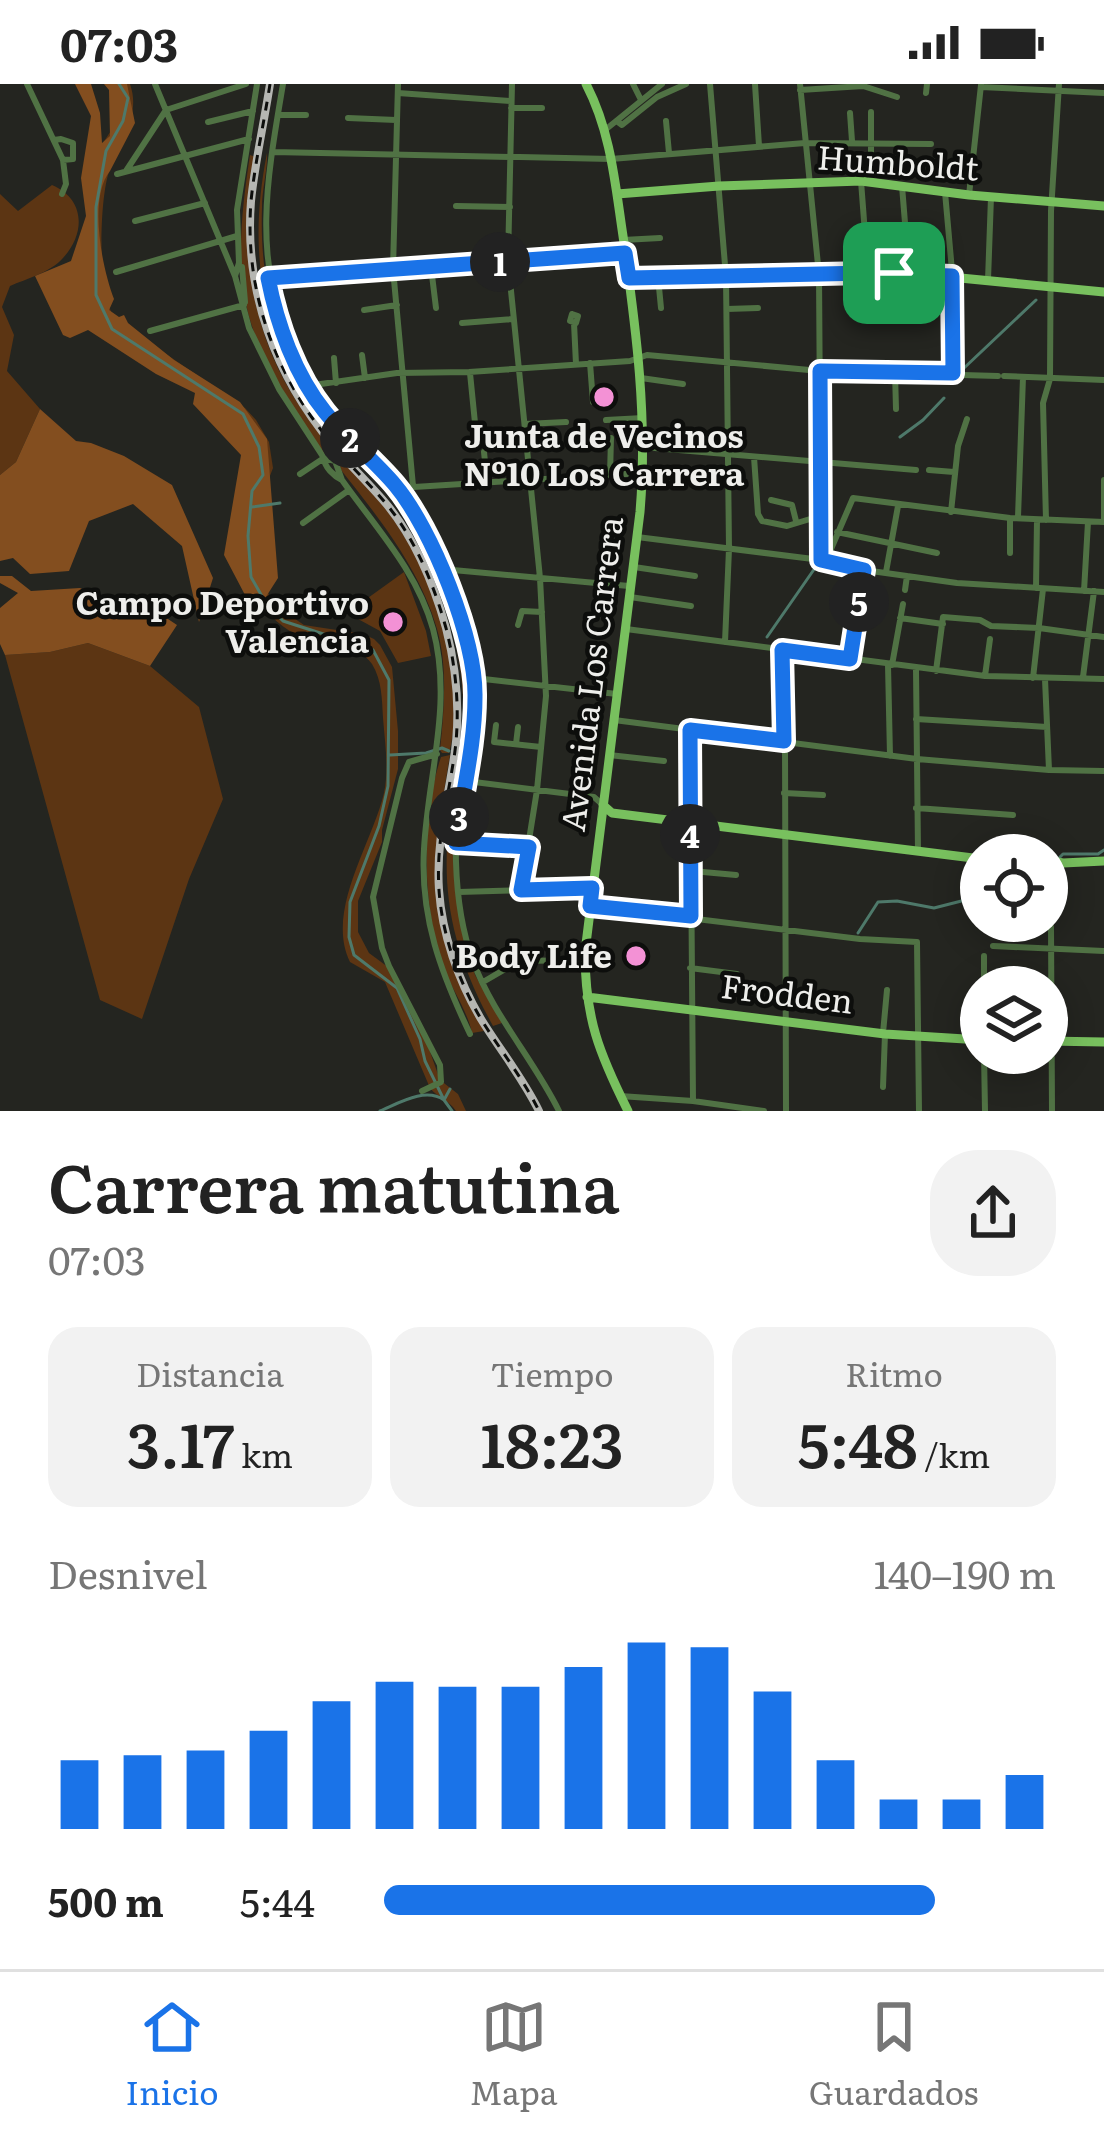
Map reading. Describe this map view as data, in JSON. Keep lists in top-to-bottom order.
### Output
{
  "streets": {
    "main road": ["Humboldt", "Avenida Los Carrera", "Frodden"]
  },
  "crossings": [
    ["Humboldt", "Avenida Los Carrera"],
    ["Avenida Los Carrera", "Frodden"]
  ],
  "places": ["Junta de Vecinos Nº10 Los Carrera", "Campo Deportivo Valencia", "Body Life"],
  "page": {
    "status": "07:03",
    "pins": [
      "1",
      "2",
      "5",
      "3",
      "4"
    ],
    "heading": ["Carrera matutina", "07:03"],
    "stats": [
      ["Distancia", "3.17 km"],
      ["Tiempo", "18:23"],
      ["Ritmo", "5:48 /km"]
    ],
    "chart": ["Desnivel", "140–190 m"],
    "list": [
      {
        "name": "500 m",
        "note": "5:44"
      }
    ],
    "tabs": ["Inicio", "Mapa", "Guardados"]
  }
}
